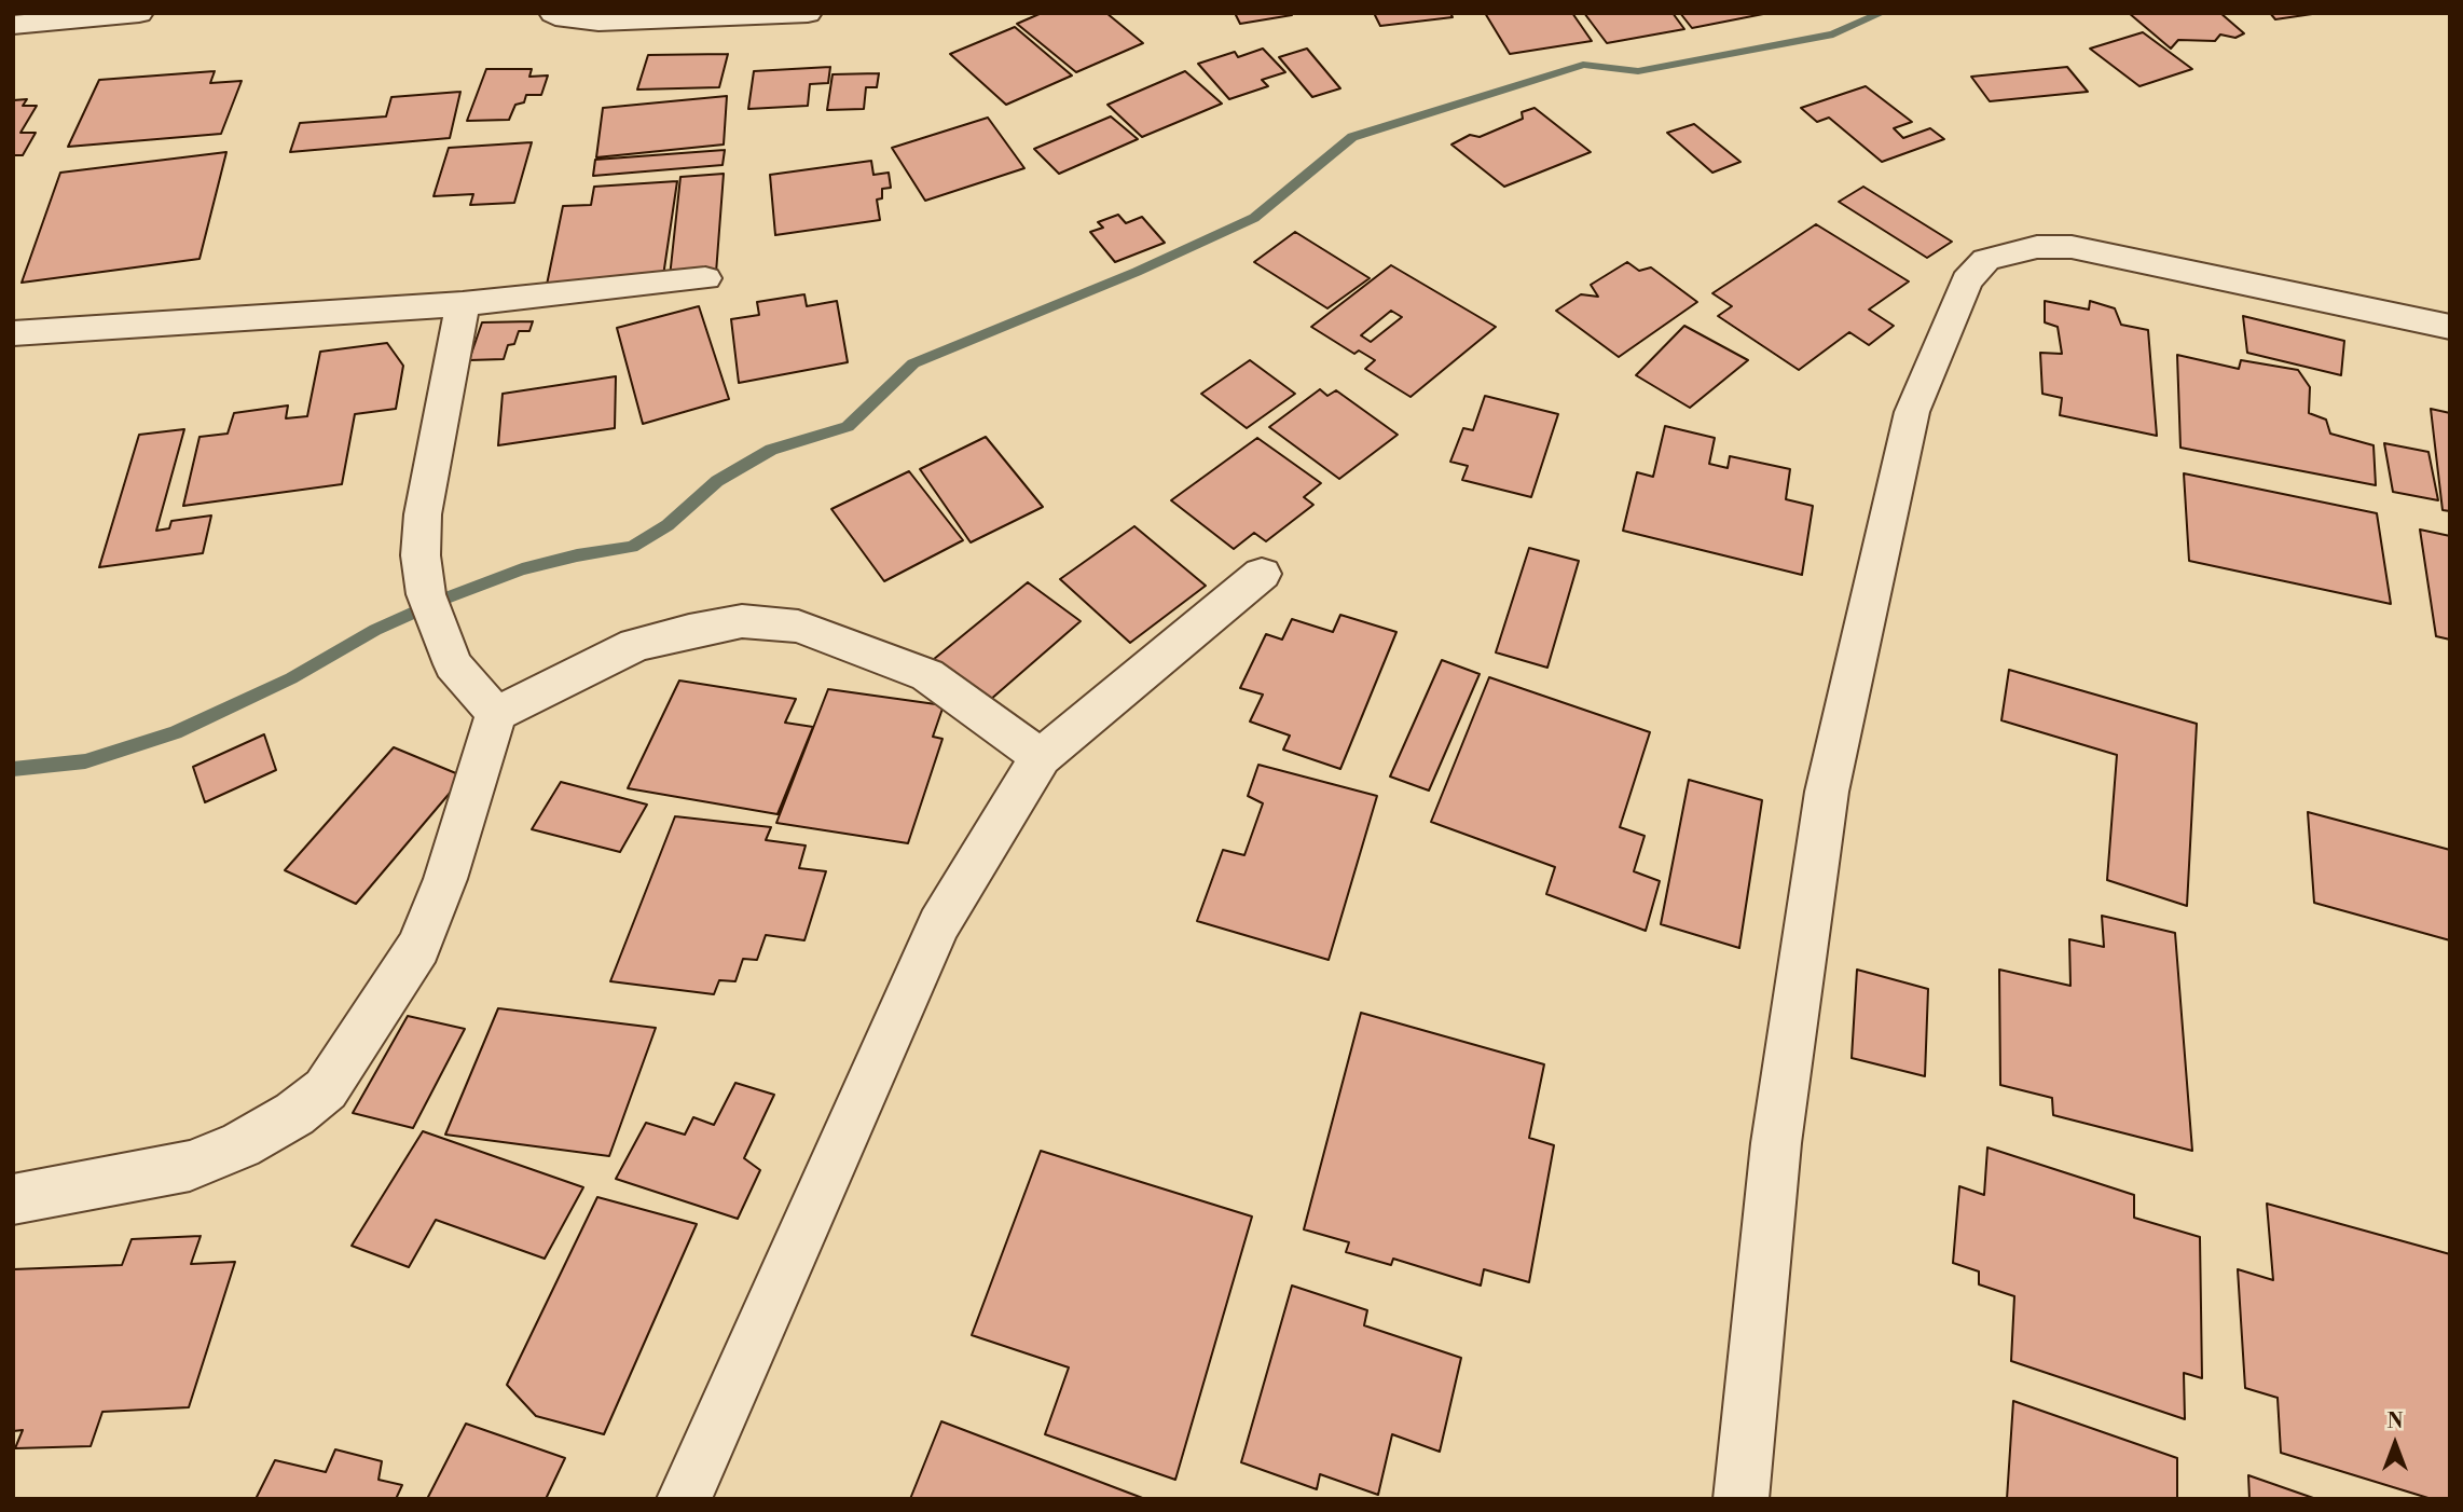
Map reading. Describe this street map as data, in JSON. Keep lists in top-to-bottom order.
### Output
{
  "north": "top"
}
